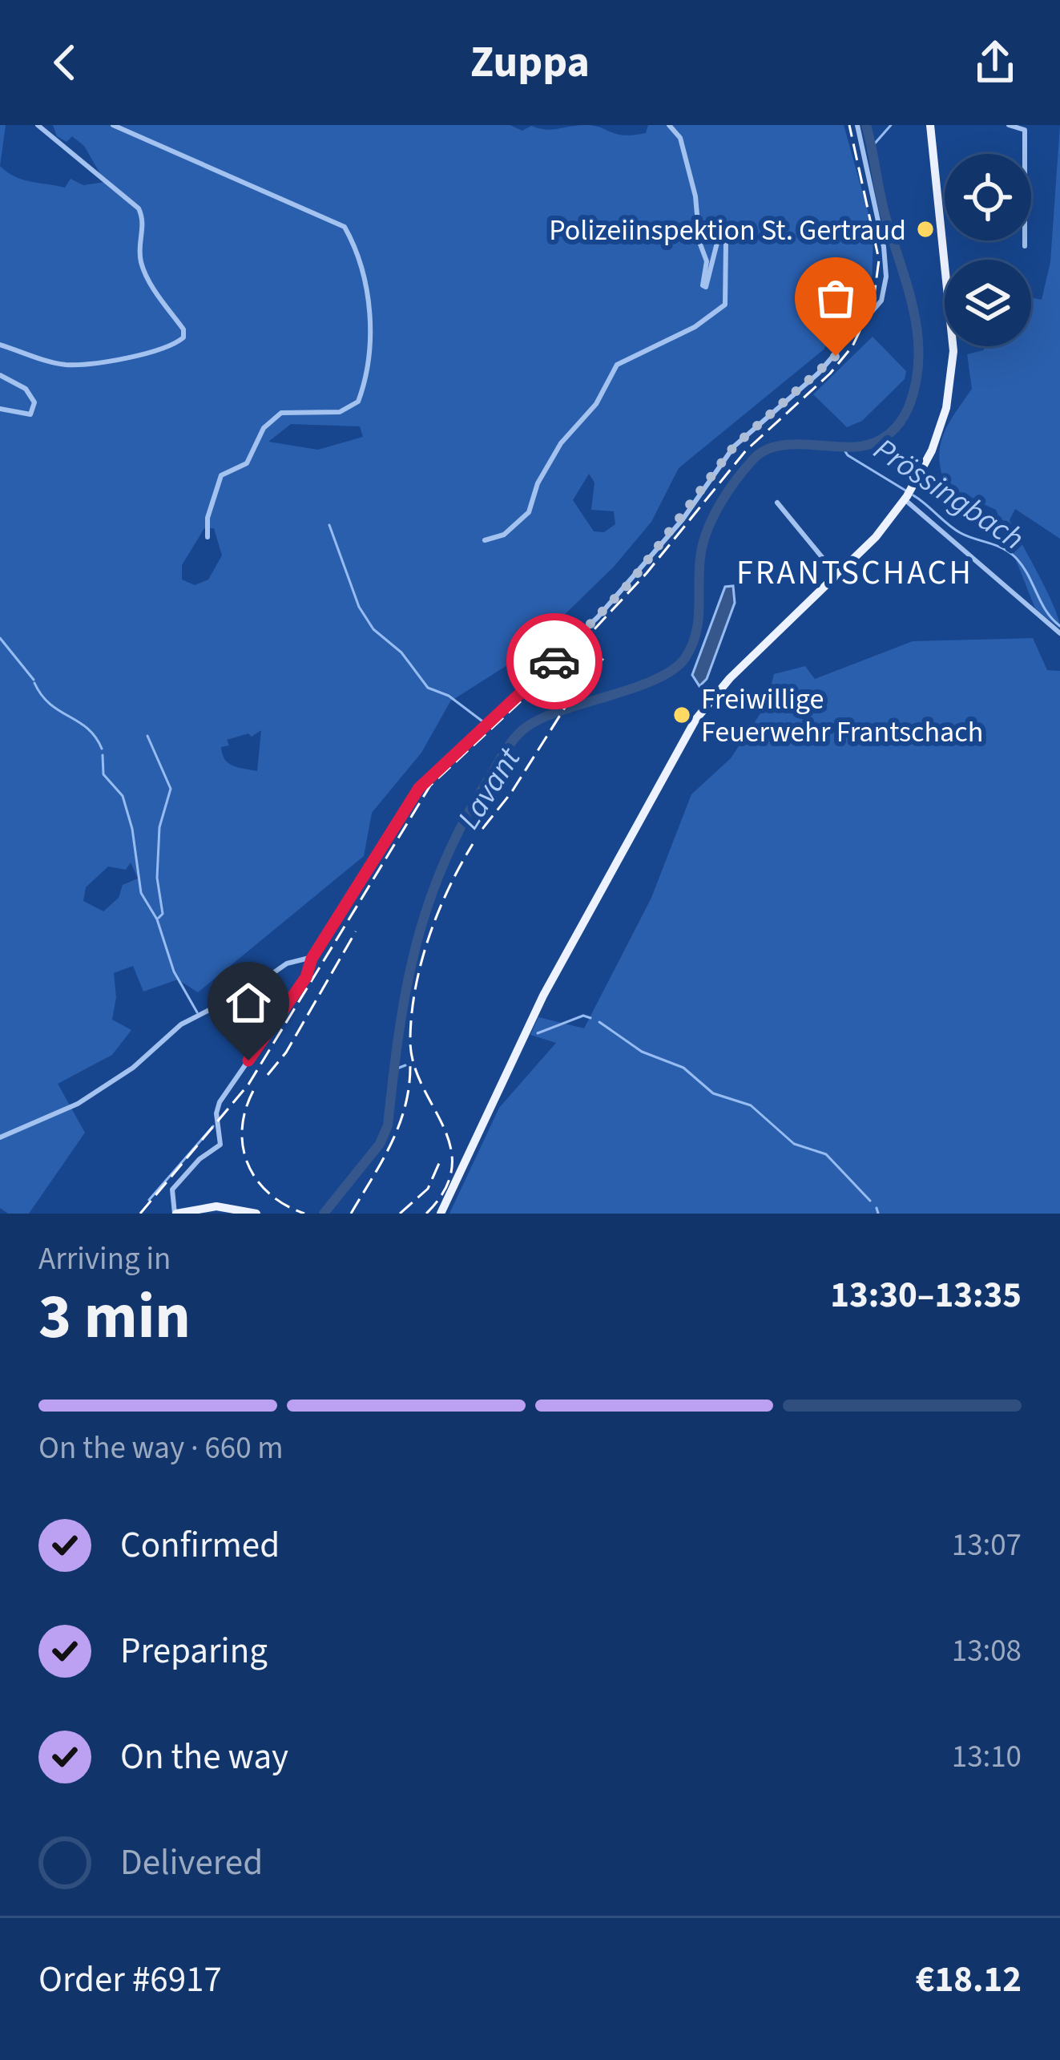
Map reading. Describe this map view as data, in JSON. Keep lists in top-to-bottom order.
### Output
{
  "districts": ["FRANTSCHACH"],
  "water": ["Prössingbach", "Lavant"],
  "places": ["Polizeiinspektion St. Gertraud", "Freiwillige Feuerwehr Frantschach"],
  "page": {
    "header": "Zuppa",
    "heading": ["3 min", "Arriving in", "13:30–13:35"],
    "panel": ["Order #6917", "€18.12"],
    "bar": "On the way · 660 m",
    "list": [
      ["Confirmed", "13:07"],
      ["Preparing", "13:08"],
      ["On the way", "13:10"],
      "Delivered"
    ]
  }
}
